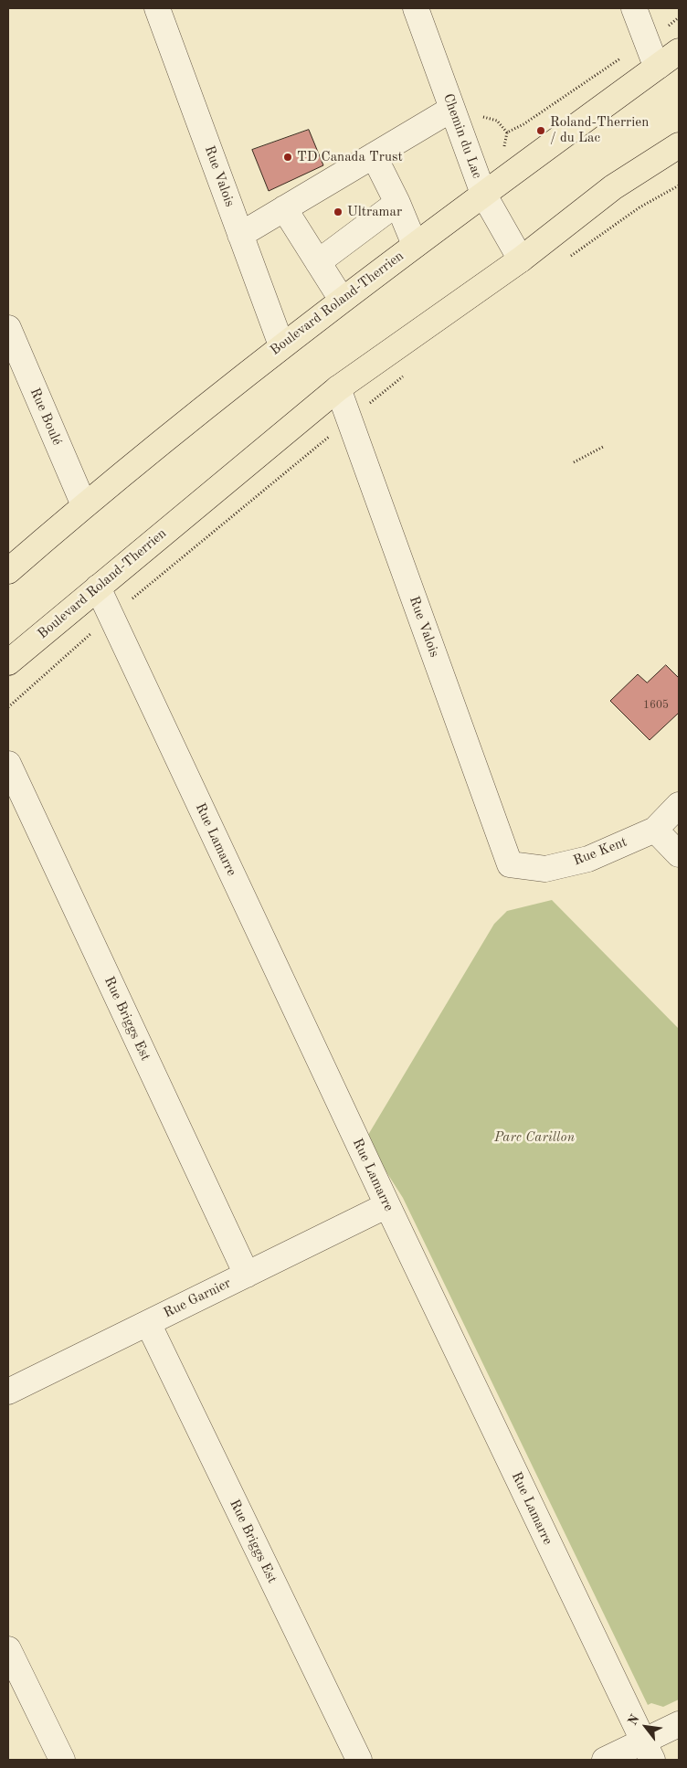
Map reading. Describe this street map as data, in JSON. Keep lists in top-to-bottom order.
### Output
{
  "streets": {
    "main road": ["Boulevard Roland-Therrien"],
    "street": [
      "Chemin du Lac",
      "Rue Valois",
      "Rue Boulé",
      "Rue Lamarre",
      "Rue Kent",
      "Rue Briggs Est",
      "Rue Garnier"
    ]
  },
  "crossings": [
    ["Chemin du Lac", "Boulevard Roland-Therrien"],
    ["Rue Valois", "Boulevard Roland-Therrien"],
    ["Rue Valois", "Rue Kent"],
    ["Boulevard Roland-Therrien", "Rue Boulé"],
    ["Boulevard Roland-Therrien", "Rue Lamarre"],
    ["Rue Lamarre", "Rue Garnier"],
    ["Rue Briggs Est", "Rue Garnier"]
  ],
  "parks": ["Parc Carillon"],
  "places": ["Roland-Therrien / du Lac", "TD Canada Trust", "Ultramar"],
  "house_numbers": ["1605"],
  "north": "top left"
}
